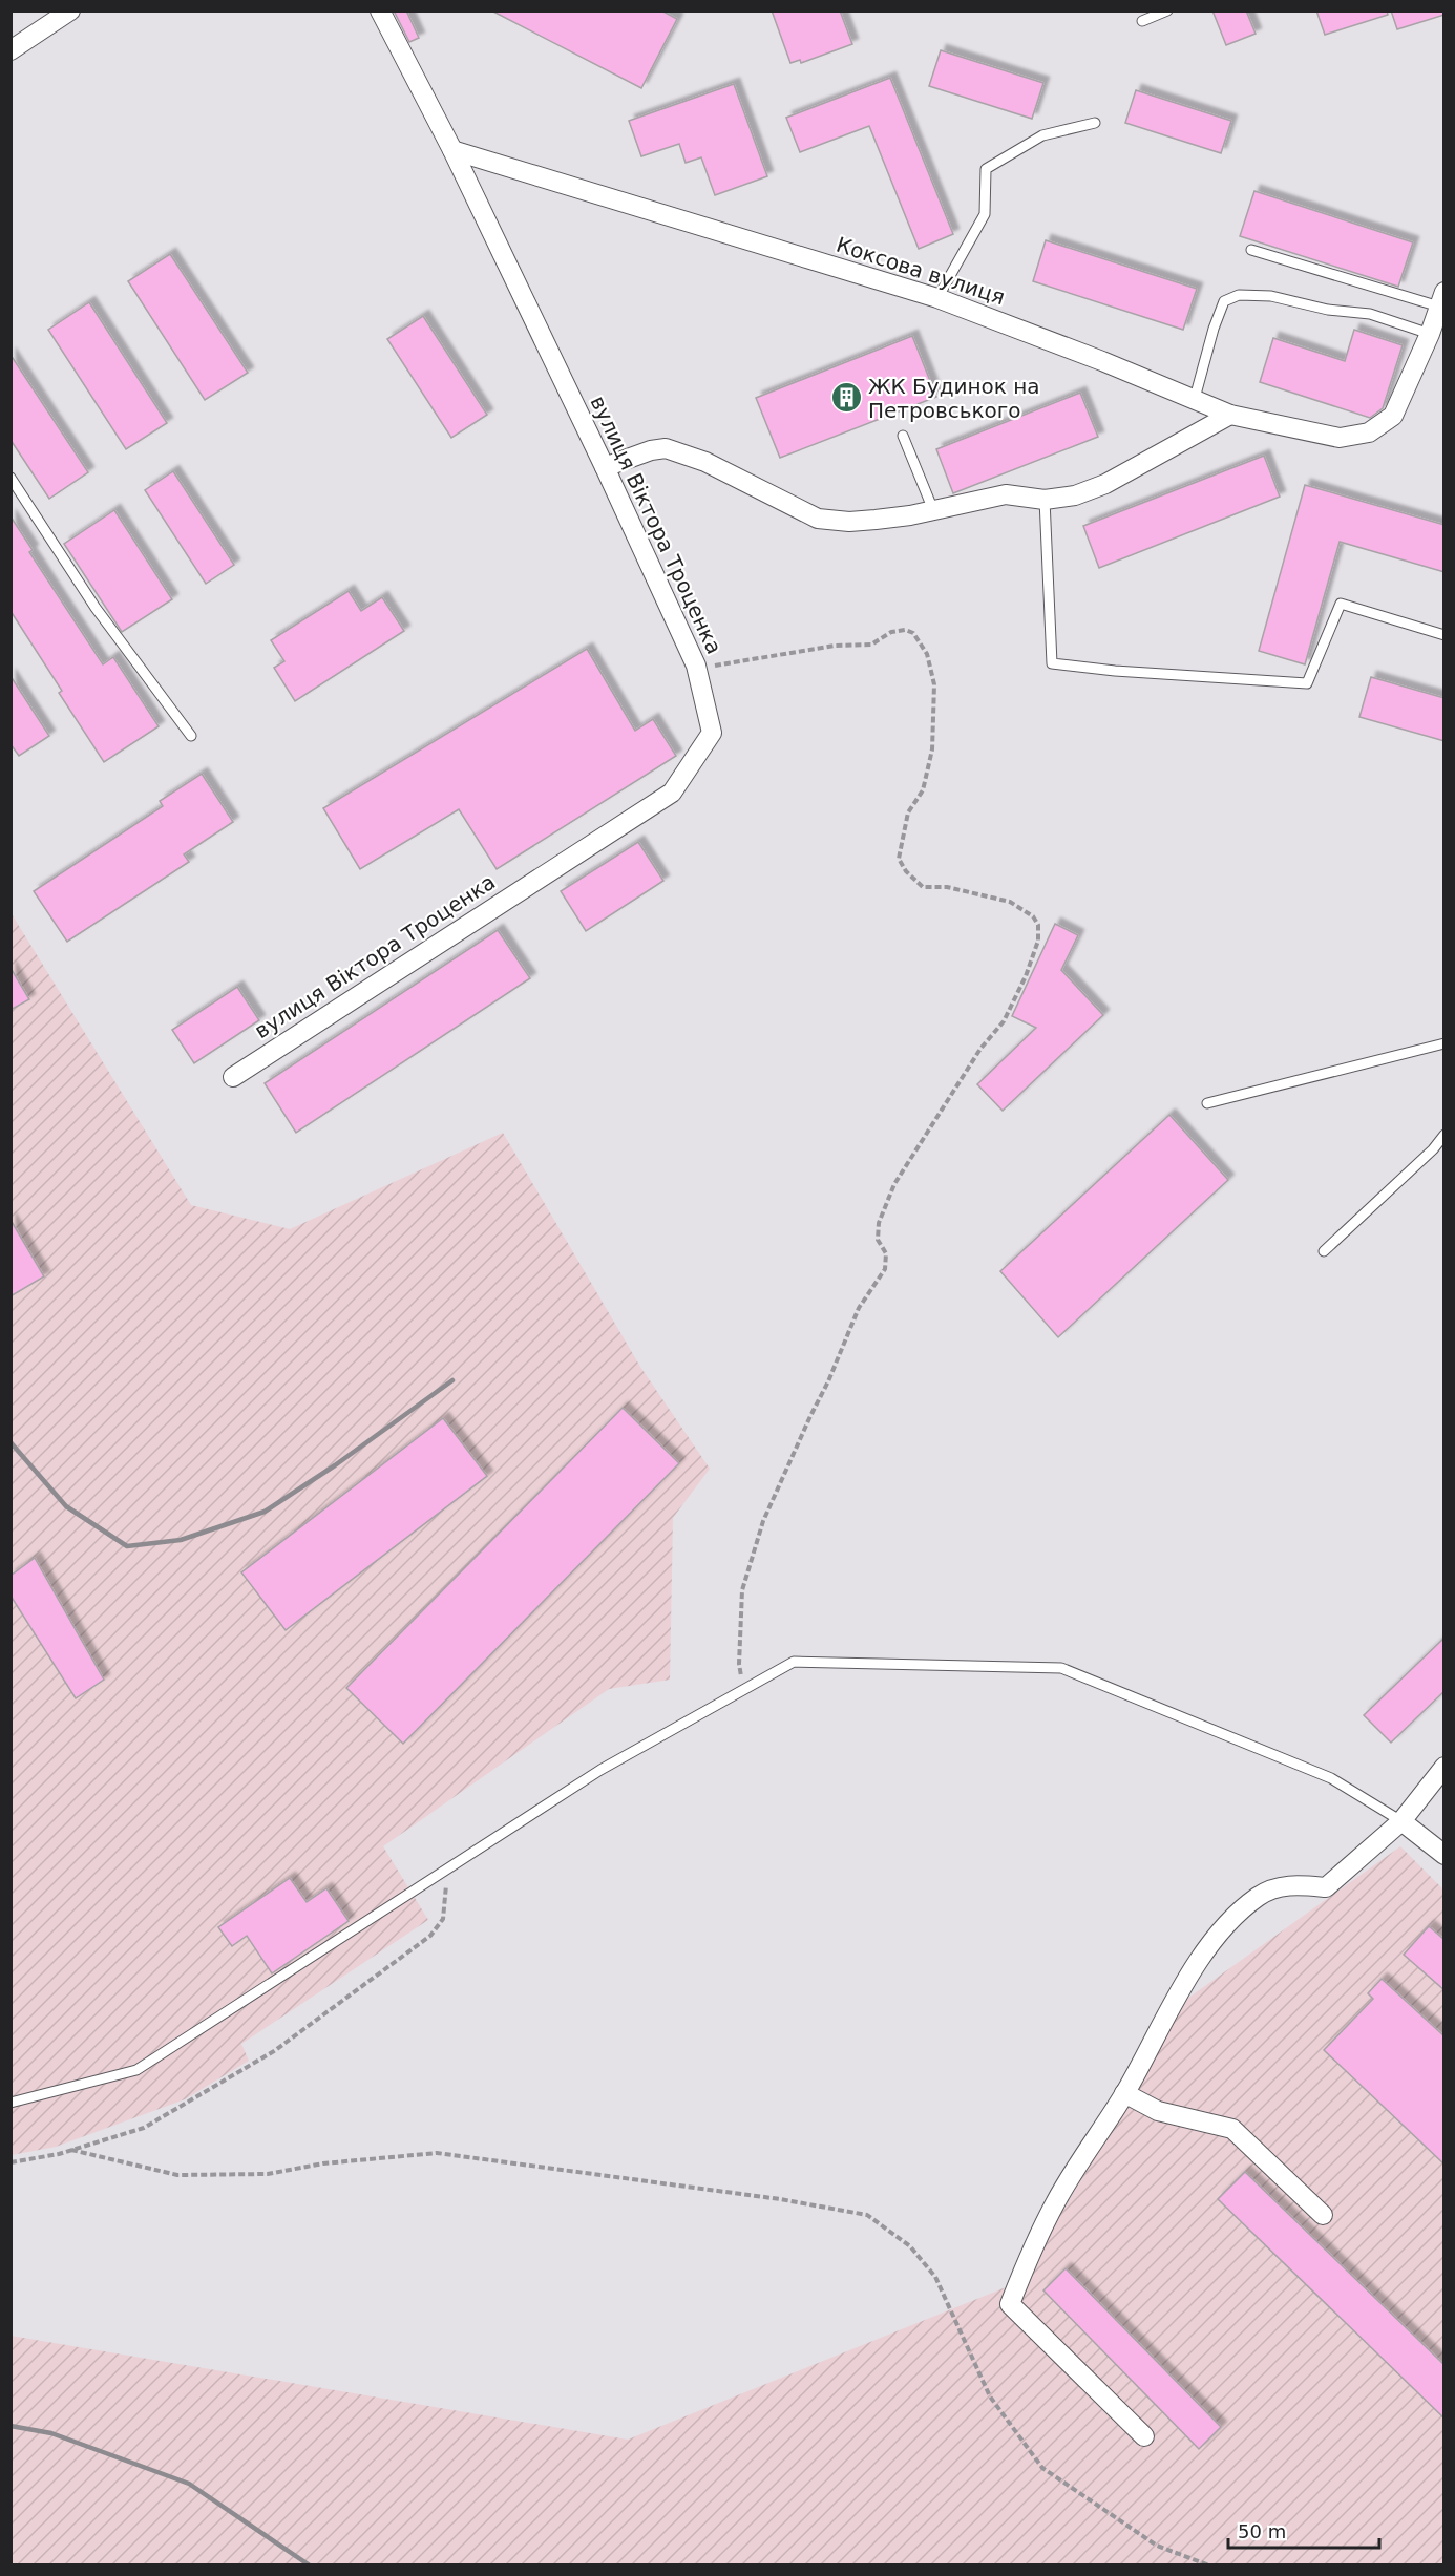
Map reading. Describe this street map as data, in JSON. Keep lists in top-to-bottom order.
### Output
{
  "streets": {
    "street": ["Коксова вулиця", "вулиця Віктора Троценка"]
  },
  "crossings": [
    ["Коксова вулиця", "вулиця Віктора Троценка"]
  ],
  "places": {
    "building": ["ЖК Будинок на Петровського"]
  },
  "scale_bar": "50 m"
}
